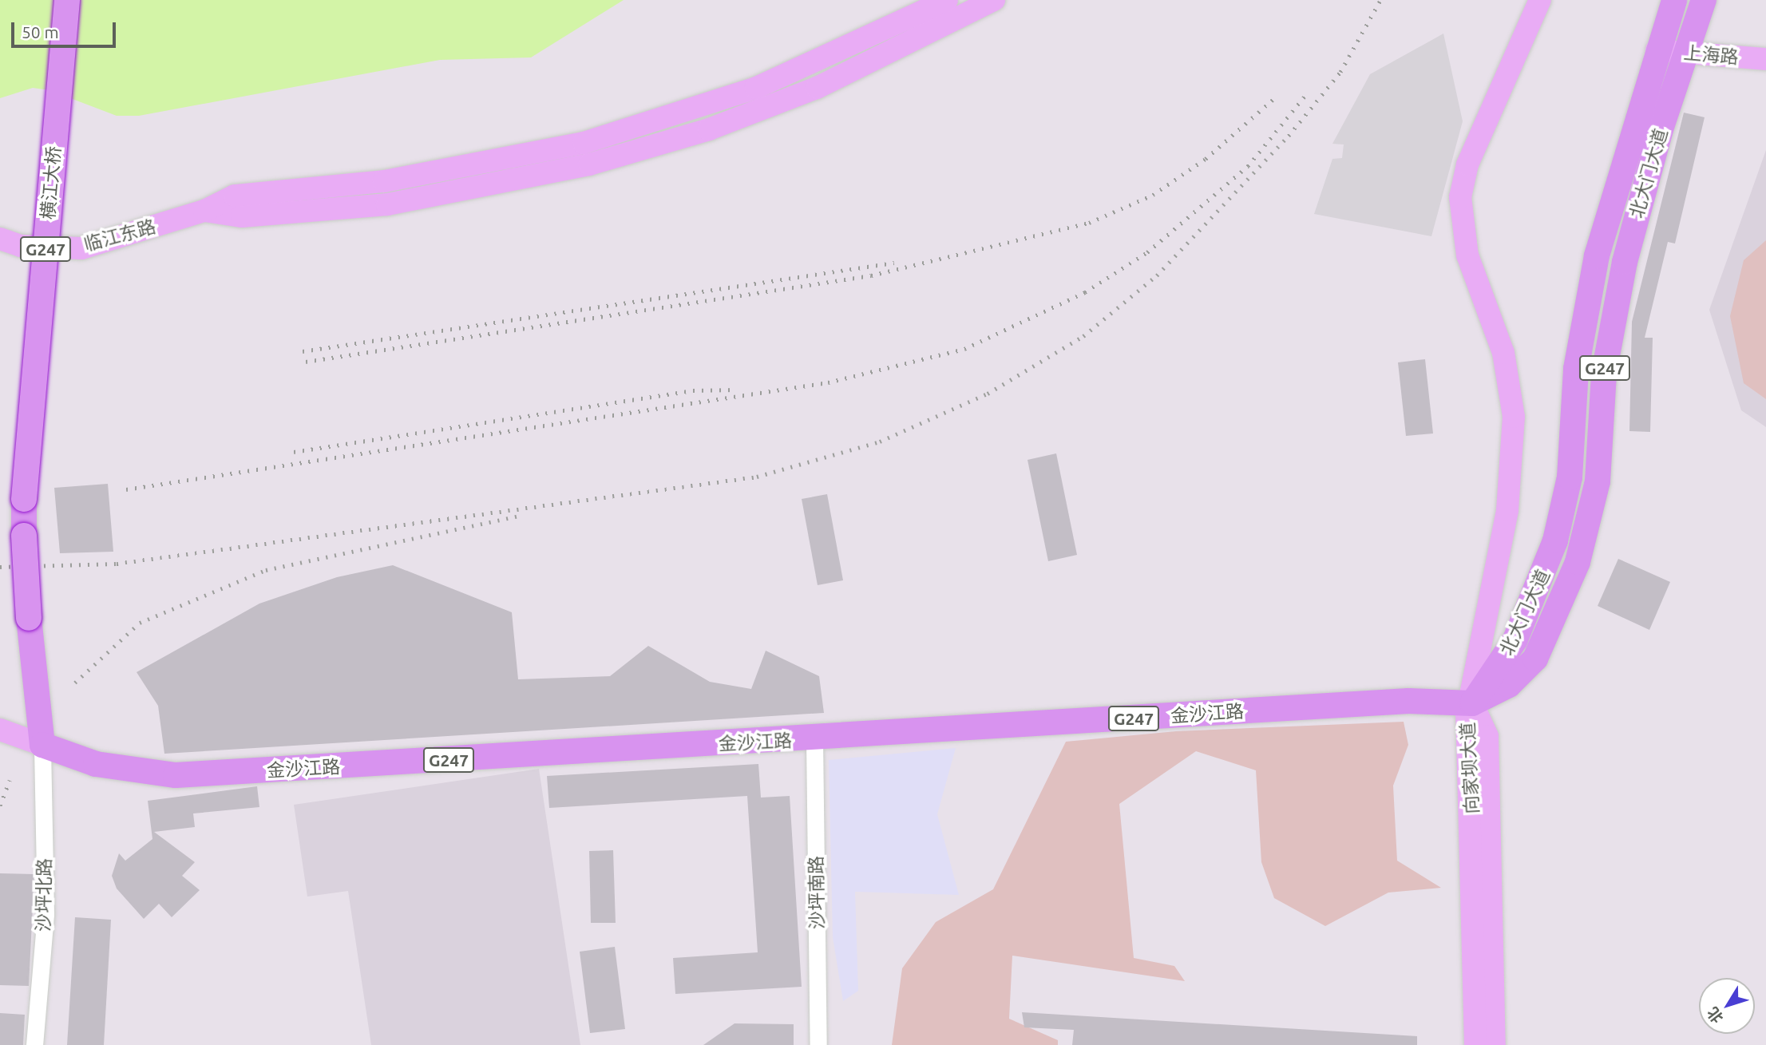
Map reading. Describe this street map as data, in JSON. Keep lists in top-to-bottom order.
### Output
{
  "streets": {
    "highway": [
      "北大门大道",
      "横江大桥",
      "G247",
      "金沙江路"
    ],
    "main road": ["上海路", "临江东路", "向家坝大道"],
    "street": ["沙坪南路", "沙坪北路"]
  },
  "crossings": [
    ["上海路", "北大门大道"],
    ["北大门大道", "金沙江路"],
    ["北大门大道", "向家坝大道"],
    ["横江大桥", "金沙江路"],
    ["横江大桥", "沙坪北路"],
    ["金沙江路", "向家坝大道"],
    ["金沙江路", "沙坪南路"],
    ["金沙江路", "沙坪北路"]
  ],
  "scale_bar": "50 m",
  "north": "bottom left"
}
